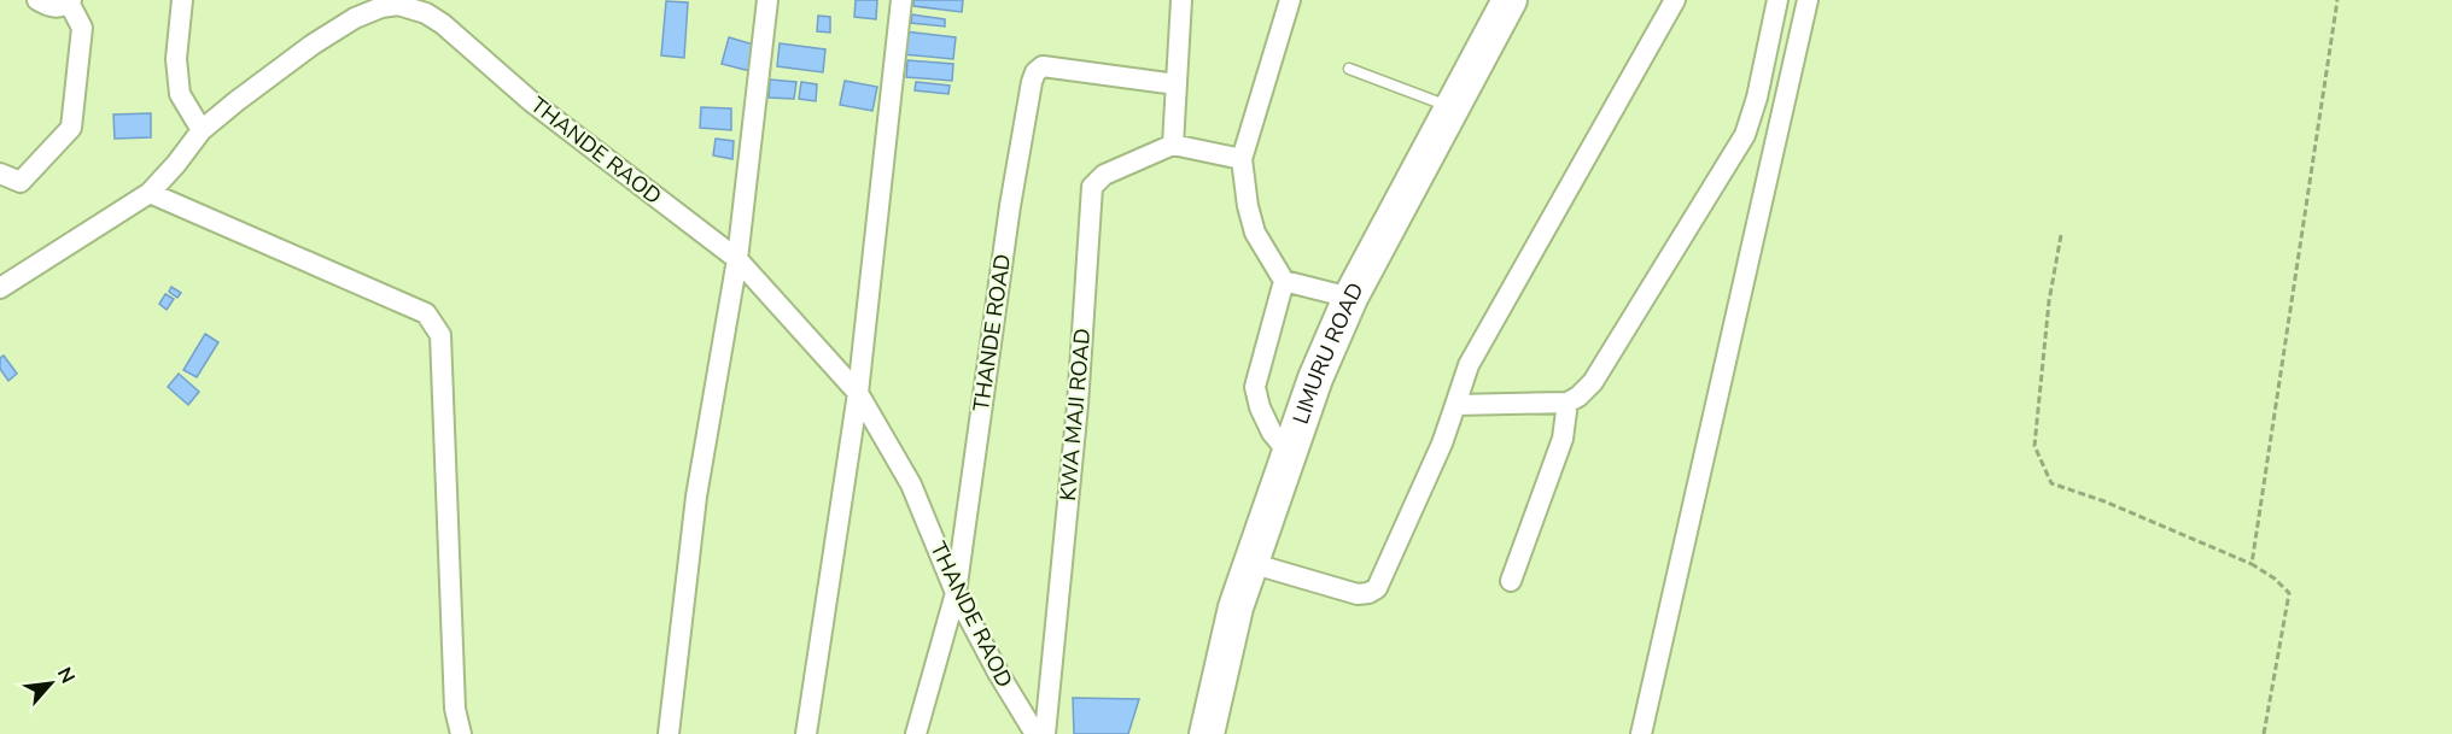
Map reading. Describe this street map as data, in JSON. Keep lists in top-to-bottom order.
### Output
{
  "streets": {
    "highway": ["LIMURU ROAD"],
    "street": ["THANDE RAOD", "THANDE ROAD", "KWA MAJI ROAD"]
  },
  "crossings": [
    ["THANDE RAOD", "THANDE ROAD"]
  ],
  "north": "top right"
}
